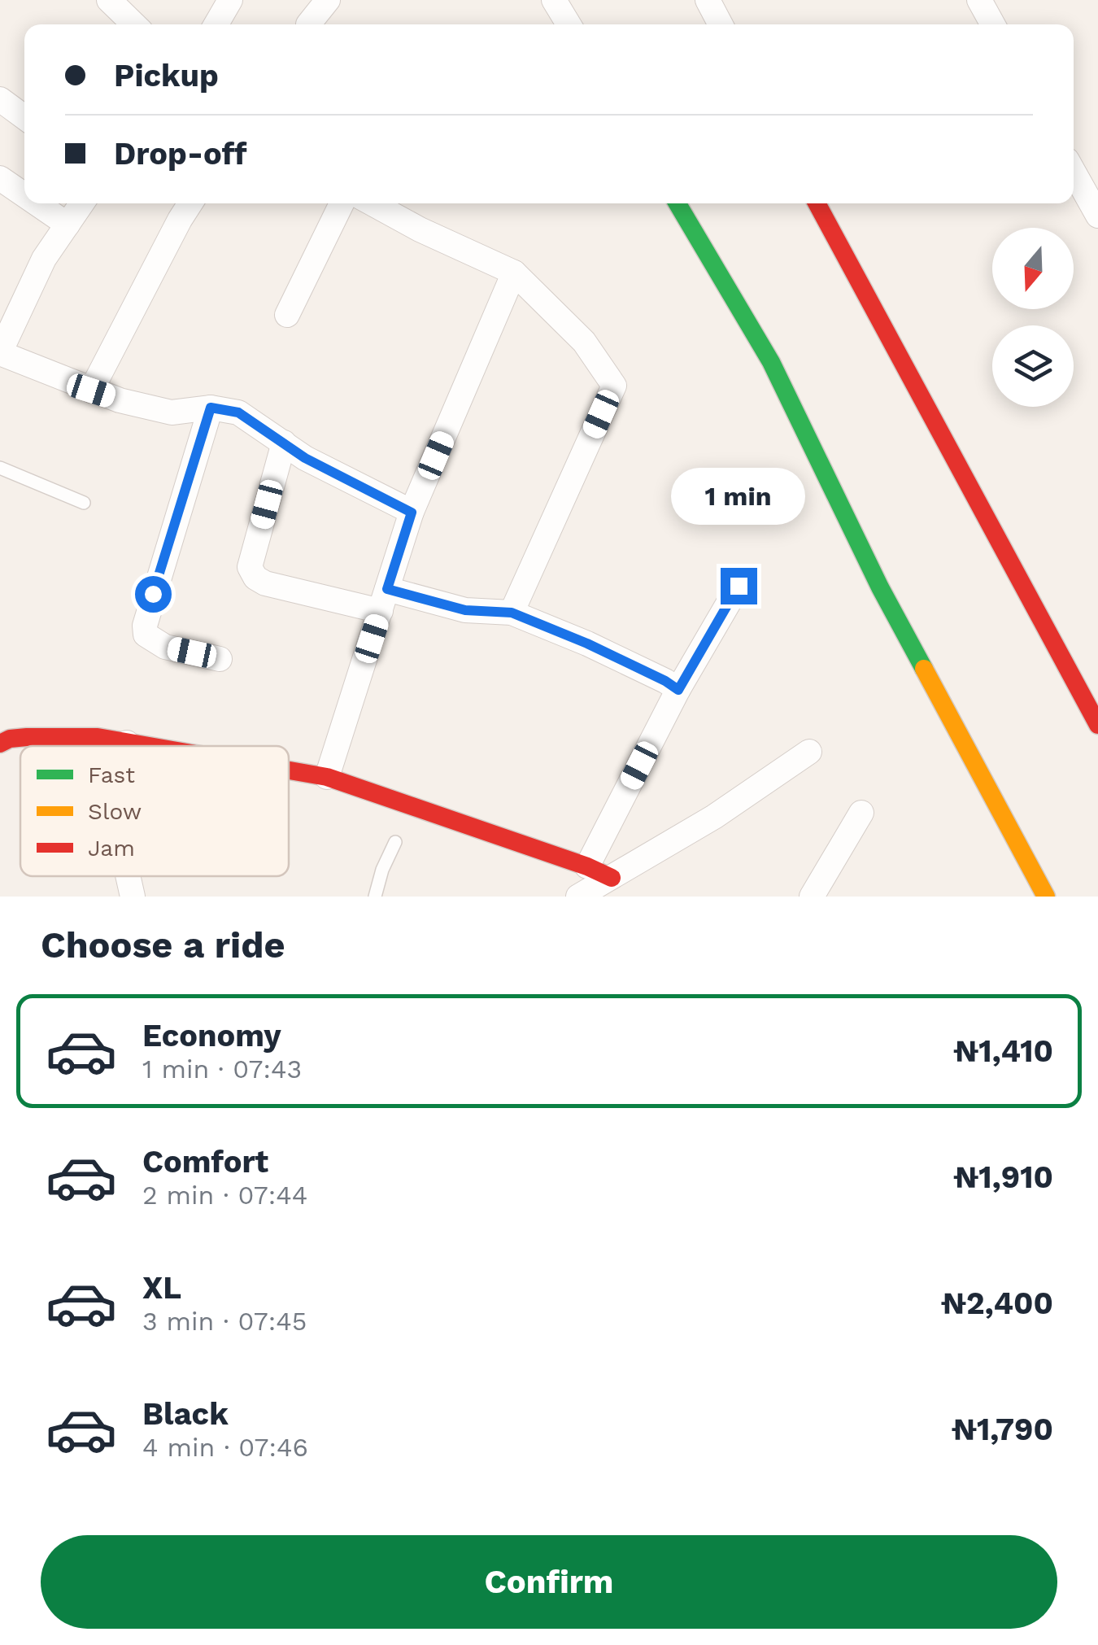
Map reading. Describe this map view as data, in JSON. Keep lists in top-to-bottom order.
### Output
{
  "legend": ["Fast", "Slow", "Jam"],
  "north": "bottom",
  "page": {
    "banner": ["Pickup", "Drop-off"],
    "bubble": "1 min",
    "heading": "Choose a ride",
    "list": [
      {
        "name": "Economy",
        "note": "1 min · 07:43",
        "value": "₦1,410"
      },
      {
        "name": "Comfort",
        "note": "2 min · 07:44",
        "value": "₦1,910"
      },
      {
        "name": "XL",
        "note": "3 min · 07:45",
        "value": "₦2,400"
      },
      {
        "name": "Black",
        "note": "4 min · 07:46",
        "value": "₦1,790"
      }
    ],
    "buttons": "Confirm"
  }
}
